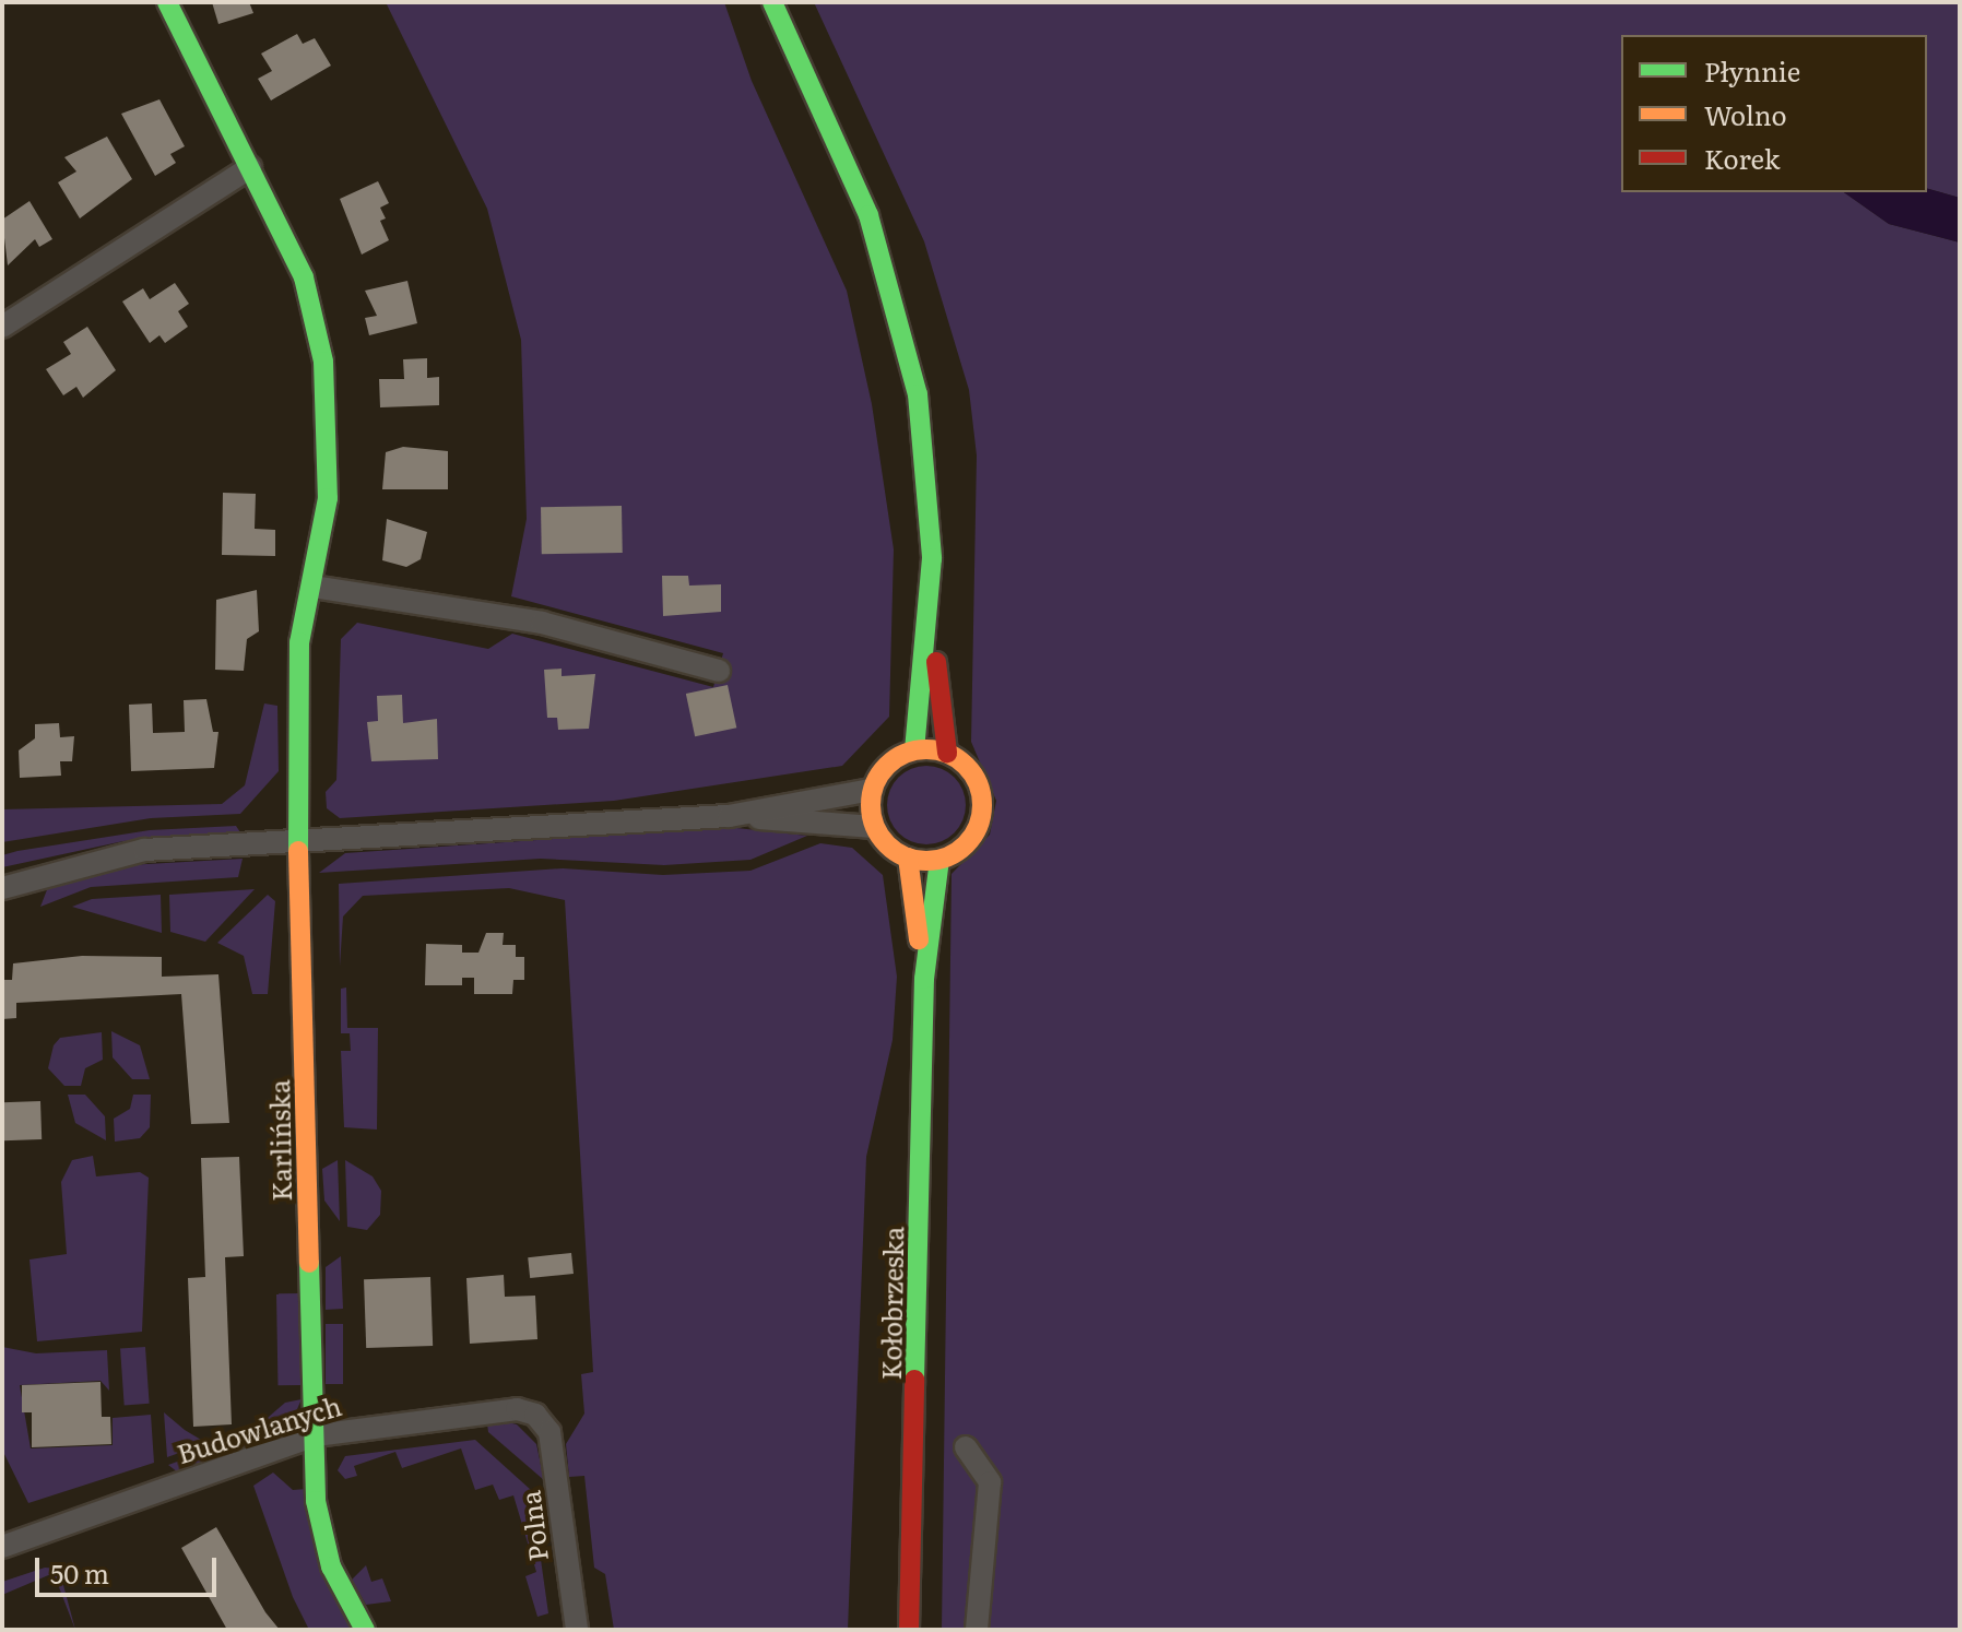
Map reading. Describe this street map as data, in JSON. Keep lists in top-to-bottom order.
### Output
{
  "streets": {
    "main road": ["Karlińska", "Kołobrzeska"],
    "street": ["Budowlanych", "Polna"]
  },
  "crossings": [
    ["Karlińska", "Budowlanych"],
    ["Budowlanych", "Polna"]
  ],
  "legend": ["Płynnie", "Wolno", "Korek"],
  "scale_bar": "50 m"
}
